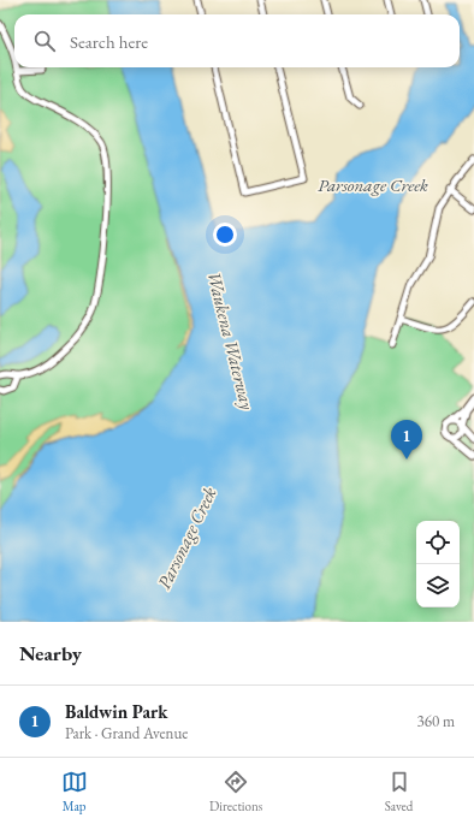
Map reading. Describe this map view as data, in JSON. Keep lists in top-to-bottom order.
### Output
{
  "water": ["Parsonage Creek", "Waukena Waterway"],
  "page": {
    "search": "Search here",
    "pins": "1",
    "heading": "Nearby",
    "list": [
      {
        "mark": "1",
        "name": "Baldwin Park",
        "note": "Park · Grand Avenue",
        "value": "360 m"
      }
    ],
    "nav": ["Map", "Directions", "Saved"]
  }
}
